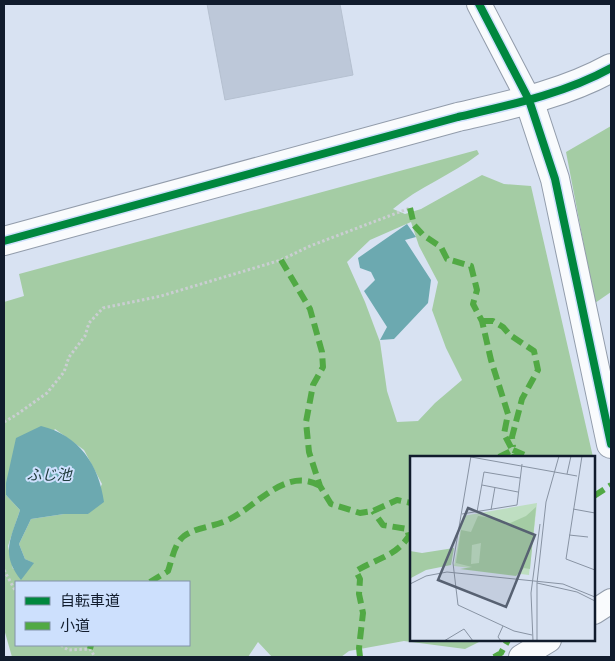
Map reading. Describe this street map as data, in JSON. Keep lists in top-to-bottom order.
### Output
{
  "water": ["ふじ池"],
  "legend": ["自転車道", "小道"]
}
